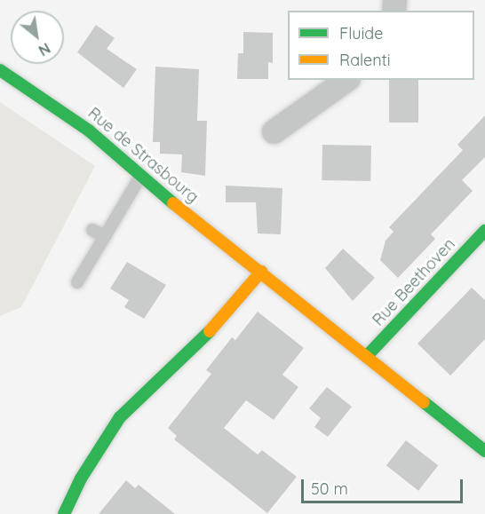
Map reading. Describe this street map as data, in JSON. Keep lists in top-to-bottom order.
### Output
{
  "streets": {
    "street": ["Rue de Strasbourg", "Rue Beethoven"]
  },
  "crossings": [
    ["Rue de Strasbourg", "Rue Beethoven"]
  ],
  "legend": ["Fluide", "Ralenti"],
  "scale_bar": "50 m",
  "north": "bottom right"
}
